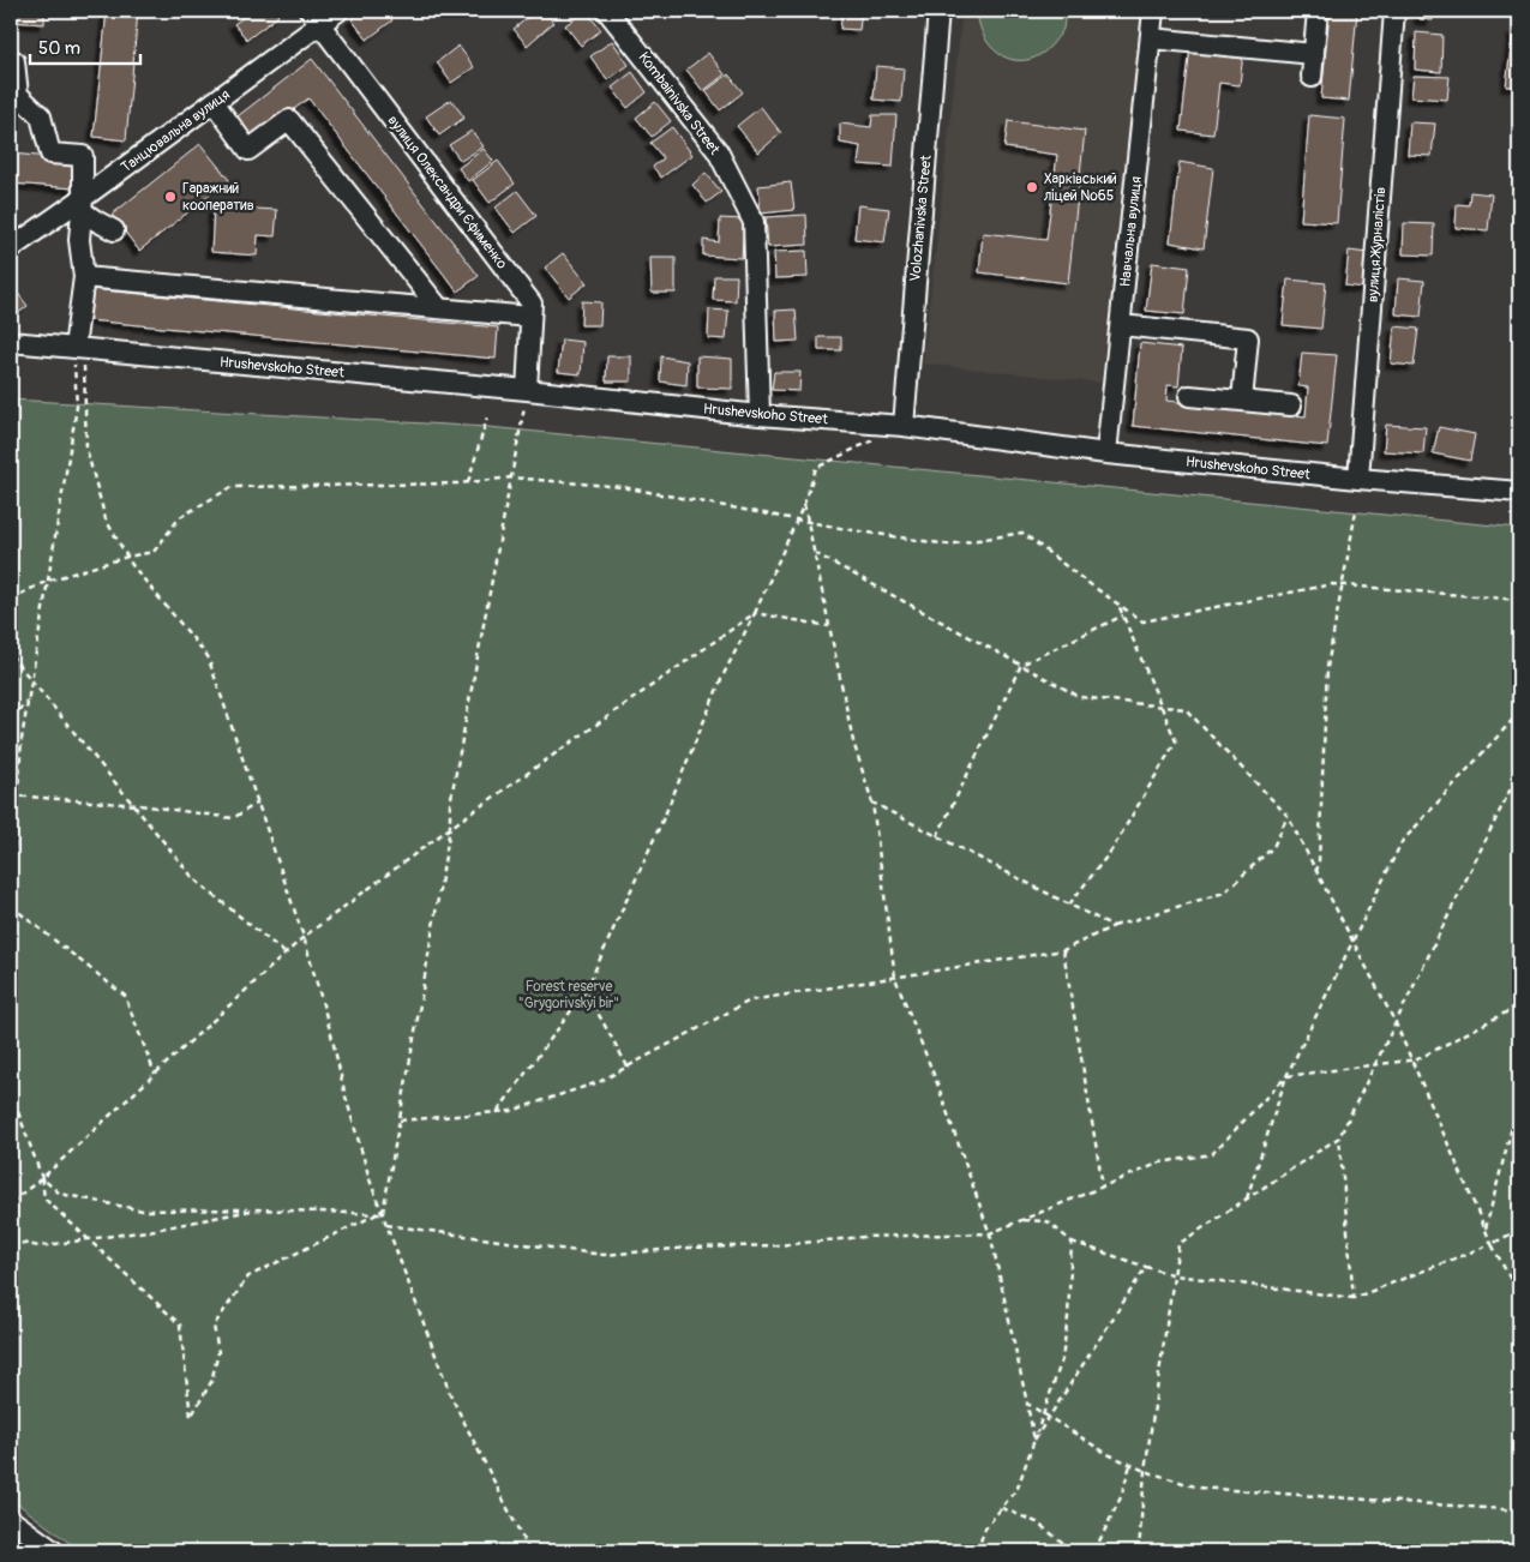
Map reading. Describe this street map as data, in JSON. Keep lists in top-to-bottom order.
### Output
{
  "streets": {
    "street": [
      "Kombainivska Street",
      "Танцювальна вулиця",
      "вулиця Олександри Єфименко",
      "Volozhanivska Street",
      "Навчальна вулиця",
      "вулиця Журналістів",
      "Hrushevskoho Street"
    ]
  },
  "crossings": [
    ["Kombainivska Street", "Hrushevskoho Street"],
    ["Танцювальна вулиця", "вулиця Олександри Єфименко"],
    ["вулиця Олександри Єфименко", "Hrushevskoho Street"],
    ["Volozhanivska Street", "Hrushevskoho Street"],
    ["Навчальна вулиця", "Hrushevskoho Street"],
    ["вулиця Журналістів", "Hrushevskoho Street"]
  ],
  "parks": ["Forest reserve \"Grygorivskyi bir\""],
  "places": ["Харківський ліцей №65", "Гаражний кооператив"],
  "scale_bar": "50 m"
}
